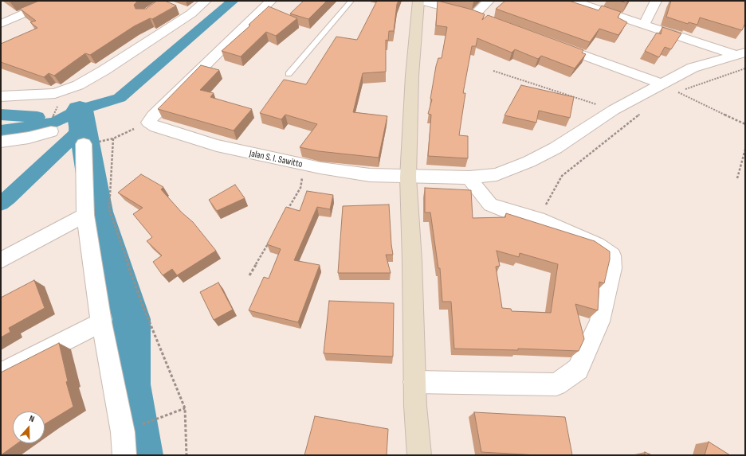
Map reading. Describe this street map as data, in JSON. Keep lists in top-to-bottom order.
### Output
{
  "streets": {
    "street": ["Jalan S. I. Sawitto"]
  },
  "north": "top"
}
